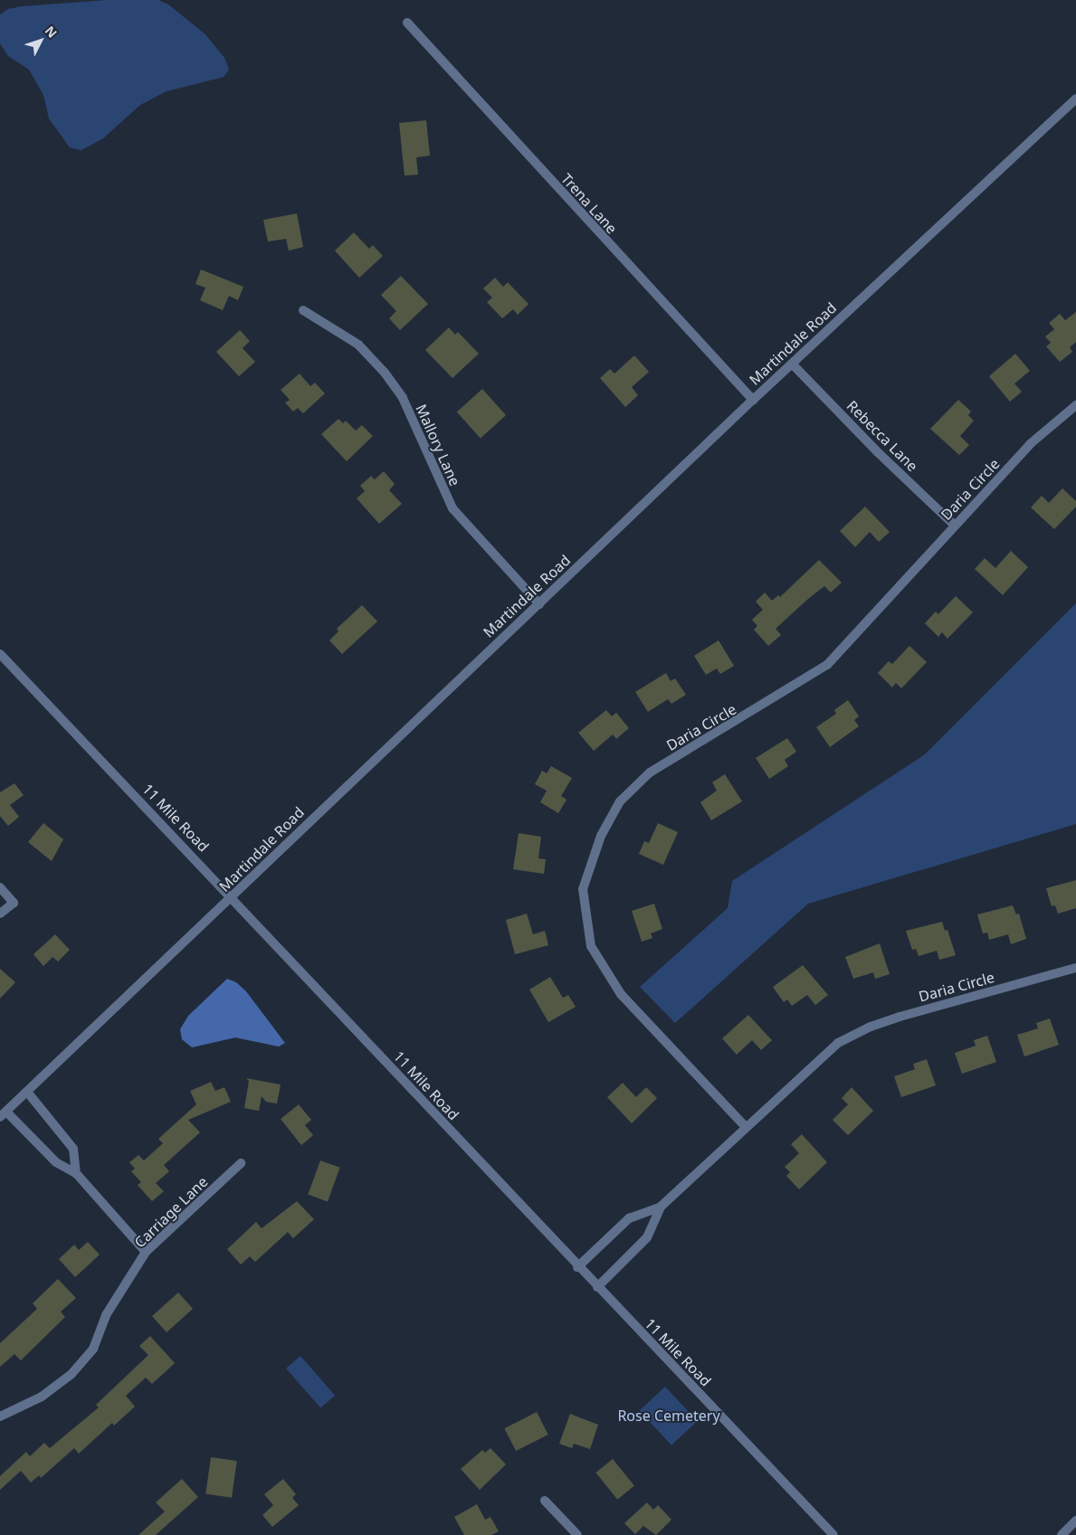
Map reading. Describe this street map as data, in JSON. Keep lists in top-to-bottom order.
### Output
{
  "streets": {
    "street": [
      "Trena Lane",
      "Martindale Road",
      "Rebecca Lane",
      "Mallory Lane",
      "Daria Circle",
      "11 Mile Road",
      "Carriage Lane"
    ]
  },
  "crossings": [
    ["Trena Lane", "Martindale Road"],
    ["Martindale Road", "Rebecca Lane"],
    ["Martindale Road", "Mallory Lane"],
    ["Martindale Road", "11 Mile Road"],
    ["Rebecca Lane", "Daria Circle"],
    ["Daria Circle", "11 Mile Road"]
  ],
  "parks": ["Rose Cemetery"],
  "north": "top right"
}
